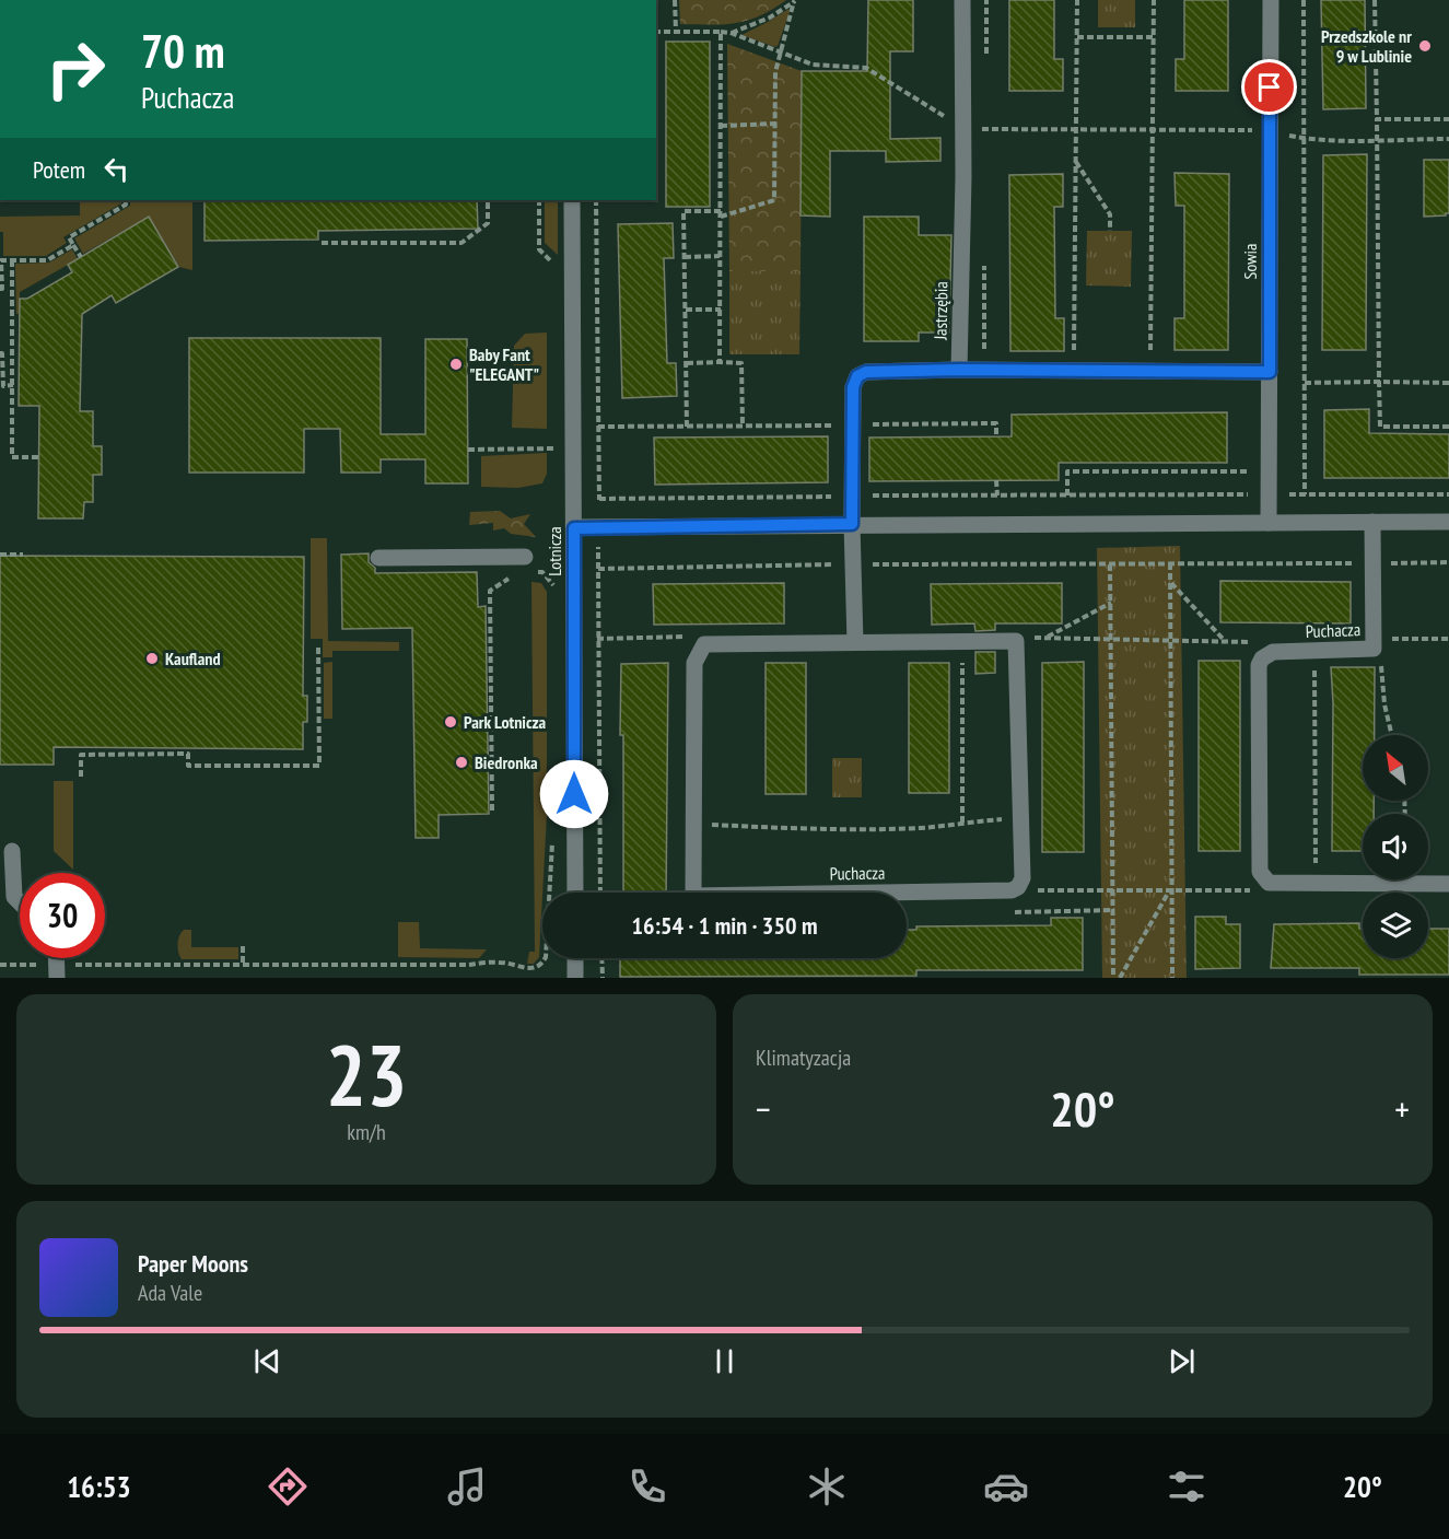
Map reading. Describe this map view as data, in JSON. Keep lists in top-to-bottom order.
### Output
{
  "streets": {
    "street": [
      "Sowia",
      "Jastrzębia",
      "Lotnicza",
      "Puchacza"
    ]
  },
  "places": [
    "Przedszkole nr 9 w Lublinie",
    "Baby Fant \"ELEGANT\"",
    "Kaufland",
    "Park Lotnicza",
    "Biedronka"
  ],
  "north": "top left",
  "page": {
    "turn": ["70 m", "Puchacza"],
    "then": "Potem",
    "limit": "30",
    "trip": "16:54 · 1 min · 350 m",
    "tile": [
      ["23", "km/h"],
      "Klimatyzacja"
    ],
    "heat": ["−", "20°", "+"],
    "song": ["Paper Moons", "Ada Vale"],
    "tabs": ["16:53", "20°"]
  }
}
